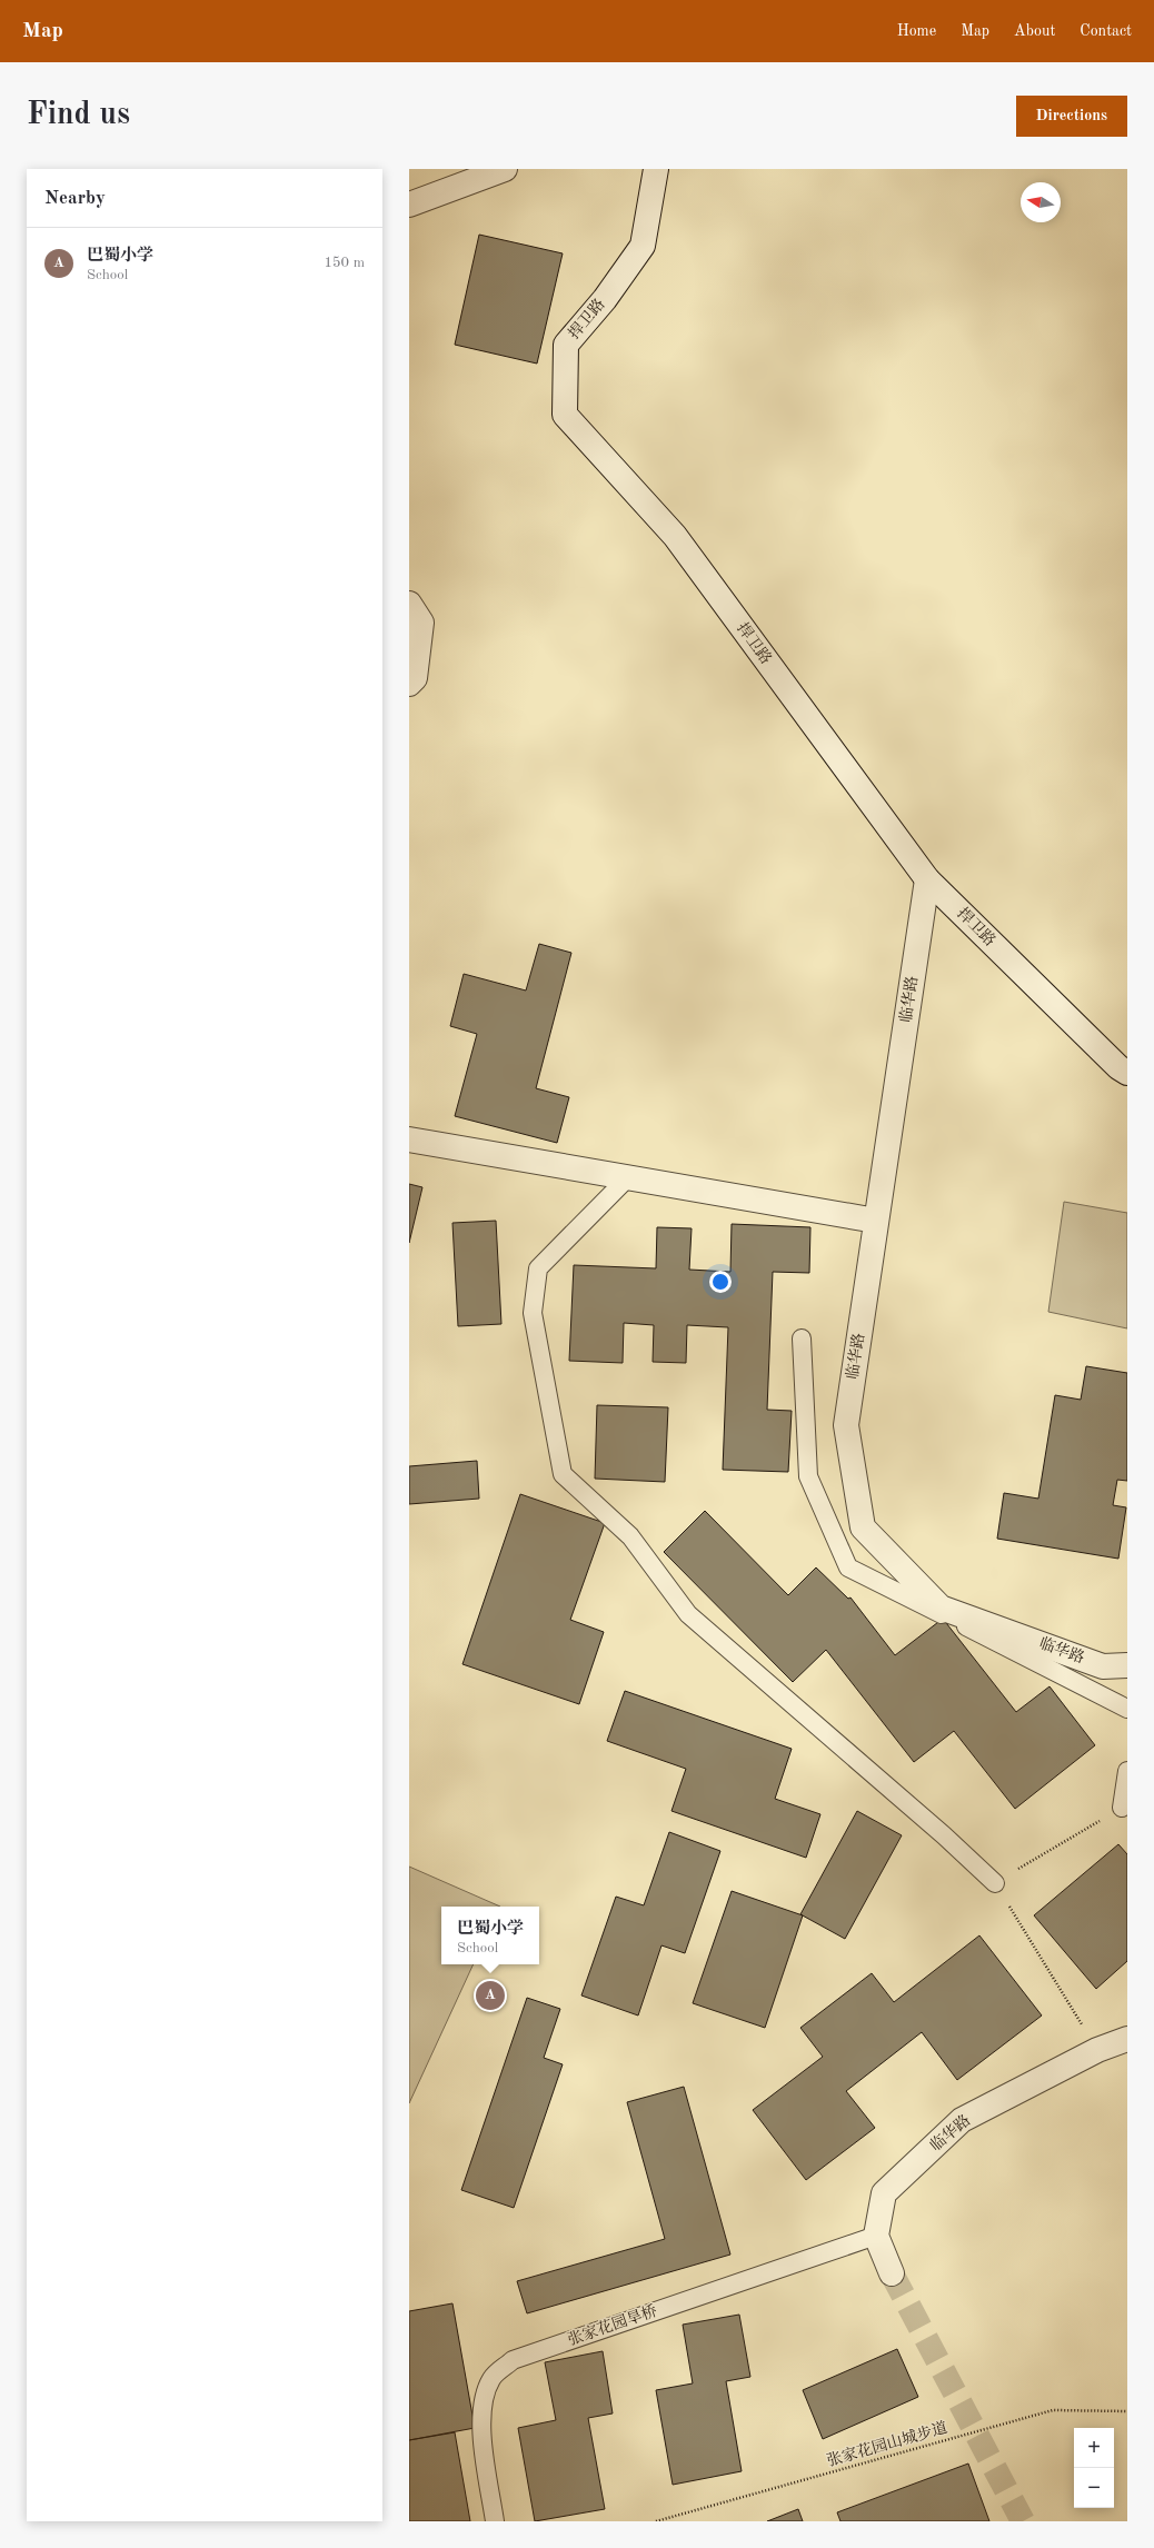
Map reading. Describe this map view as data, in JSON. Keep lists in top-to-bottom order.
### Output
{
  "streets": {
    "street": ["捍卫路", "临华路"],
    "lane": ["张家花园旱桥"],
    "path": ["张家花园山城步道"]
  },
  "crossings": [
    ["捍卫路", "临华路"],
    ["临华路", "张家花园旱桥"]
  ],
  "north": "left",
  "page": {
    "header": "Map",
    "nav": [
      "Home",
      "Map",
      "About",
      "Contact"
    ],
    "buttons": "Directions",
    "title": "Find us",
    "heading": "Nearby",
    "list": [
      {
        "mark": "A",
        "name": "巴蜀小学",
        "note": "School",
        "value": "150 m"
      }
    ],
    "popup": ["巴蜀小学", "School"],
    "pins": "A",
    "map_buttons": ["+", "−"]
  }
}
